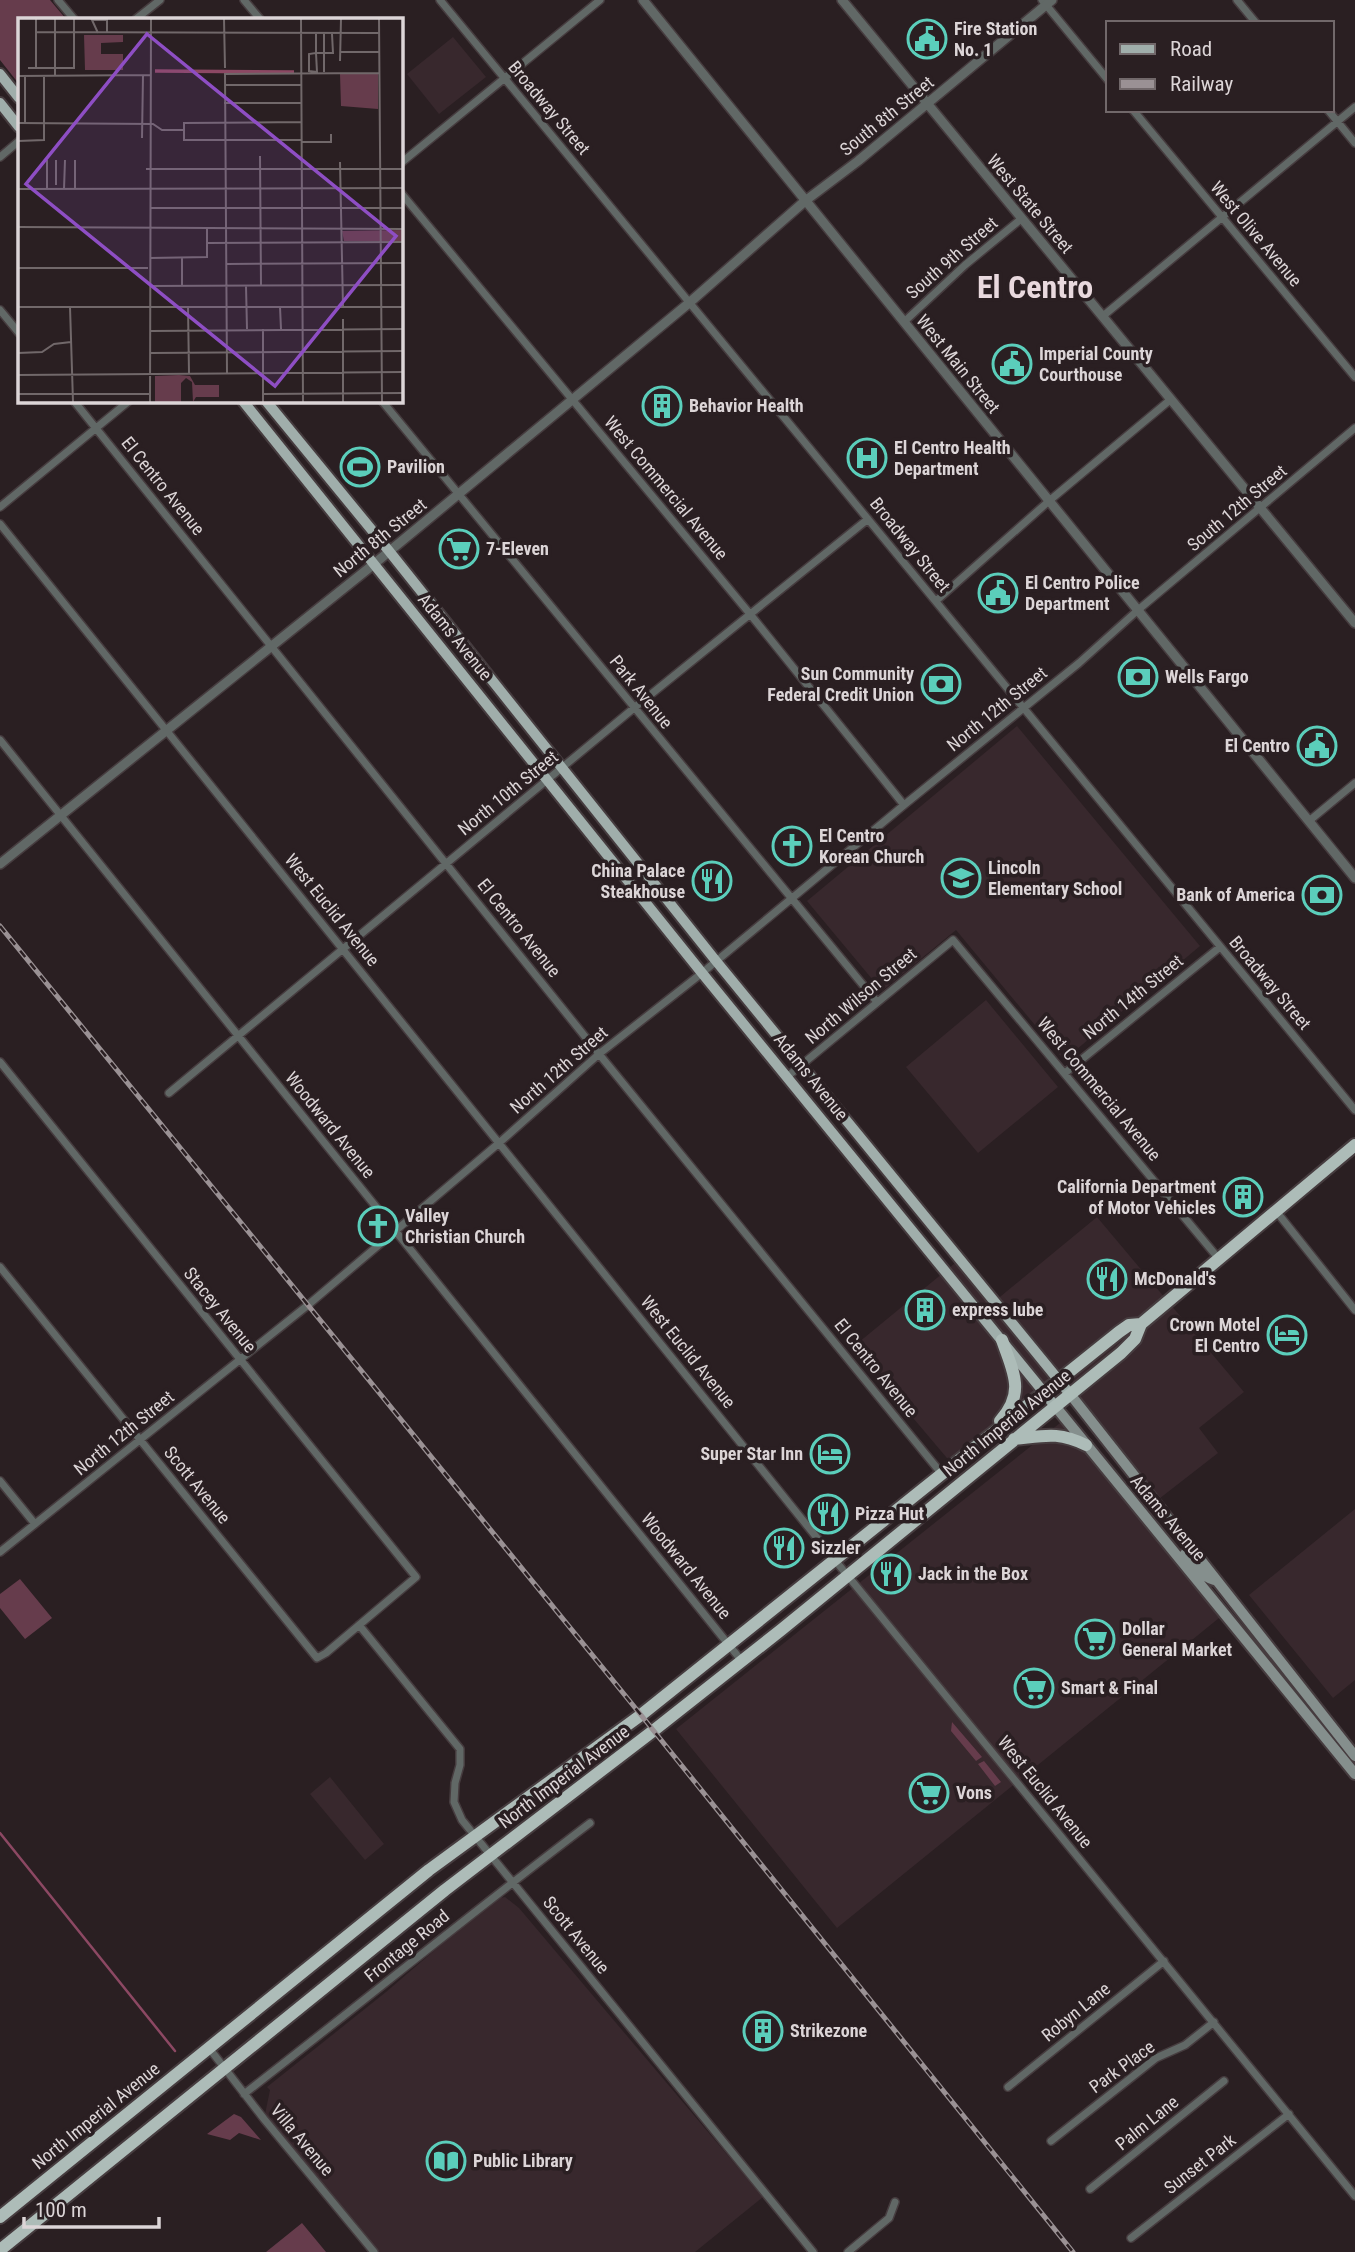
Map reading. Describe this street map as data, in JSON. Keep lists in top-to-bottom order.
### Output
{
  "streets": {
    "highway": ["North Imperial Avenue"],
    "main road": ["Adams Avenue"],
    "street": [
      "Broadway Street",
      "South 8th Street",
      "West State Street",
      "West Olive Avenue",
      "South 9th Street",
      "West Main Street",
      "El Centro Avenue",
      "West Commercial Avenue",
      "South 12th Street",
      "North 8th Street",
      "Park Avenue",
      "North 12th Street",
      "North 10th Street",
      "West Euclid Avenue",
      "North Wilson Street",
      "North 14th Street",
      "Woodward Avenue",
      "Stacey Avenue",
      "Scott Avenue",
      "Frontage Road",
      "Robyn Lane",
      "Park Place",
      "Palm Lane",
      "Villa Avenue",
      "Sunset Park"
    ]
  },
  "crossings": [
    ["Broadway Street", "North 8th Street"],
    ["Broadway Street", "North 12th Street"],
    ["Broadway Street", "North 10th Street"],
    ["Broadway Street", "North 14th Street"],
    ["South 8th Street", "West State Street"],
    ["South 8th Street", "West Main Street"],
    ["South 8th Street", "North 8th Street"],
    ["West State Street", "South 9th Street"],
    ["West State Street", "South 12th Street"],
    ["South 9th Street", "West Main Street"],
    ["West Main Street", "South 12th Street"],
    ["West Main Street", "North 8th Street"],
    ["West Main Street", "North 12th Street"],
    ["El Centro Avenue", "North 8th Street"],
    ["El Centro Avenue", "North 12th Street"],
    ["El Centro Avenue", "North 10th Street"],
    ["El Centro Avenue", "North Imperial Avenue"],
    ["West Commercial Avenue", "North 8th Street"],
    ["West Commercial Avenue", "North 12th Street"],
    ["West Commercial Avenue", "North 10th Street"],
    ["West Commercial Avenue", "North Wilson Street"],
    ["West Commercial Avenue", "North 14th Street"],
    ["West Commercial Avenue", "North Imperial Avenue"],
    ["South 12th Street", "North 12th Street"],
    ["North 8th Street", "Adams Avenue"],
    ["North 8th Street", "Park Avenue"],
    ["North 8th Street", "West Euclid Avenue"],
    ["North 8th Street", "Woodward Avenue"],
    ["Adams Avenue", "North 12th Street"],
    ["Adams Avenue", "North 10th Street"],
    ["Adams Avenue", "North Wilson Street"],
    ["Adams Avenue", "North Imperial Avenue"],
    ["Park Avenue", "North 12th Street"],
    ["Park Avenue", "North 10th Street"],
    ["Park Avenue", "North Wilson Street"],
    ["North 12th Street", "West Euclid Avenue"],
    ["North 12th Street", "Woodward Avenue"],
    ["North 12th Street", "Stacey Avenue"],
    ["North 12th Street", "Scott Avenue"],
    ["North 10th Street", "West Euclid Avenue"],
    ["North 10th Street", "Woodward Avenue"],
    ["West Euclid Avenue", "North Imperial Avenue"],
    ["West Euclid Avenue", "Robyn Lane"],
    ["West Euclid Avenue", "Park Place"],
    ["West Euclid Avenue", "Sunset Park"],
    ["Woodward Avenue", "North Imperial Avenue"],
    ["Stacey Avenue", "Scott Avenue"],
    ["North Imperial Avenue", "Scott Avenue"],
    ["North Imperial Avenue", "Villa Avenue"],
    ["Scott Avenue", "Frontage Road"],
    ["Frontage Road", "Villa Avenue"]
  ],
  "districts": ["El Centro"],
  "places": {
    "public building": [
      "Fire Station No. 1",
      "Imperial County Courthouse",
      "El Centro Police Department",
      "El Centro"
    ],
    "building": [
      "Behavior Health",
      "California Department of Motor Vehicles",
      "express lube",
      "Strikezone"
    ],
    "hospital": ["El Centro Health Department"],
    "sports": ["Pavilion"],
    "supermarket": [
      "7-Eleven",
      "Dollar General Market",
      "Smart & Final",
      "Vons"
    ],
    "bank": ["Wells Fargo", "Sun Community Federal Credit Union", "Bank of America"],
    "church": ["El Centro Korean Church", "Valley Christian Church"],
    "school or university": ["Lincoln Elementary School"],
    "restaurant": [
      "China Palace Steakhouse",
      "McDonald's",
      "Pizza Hut",
      "Sizzler",
      "Jack in the Box"
    ],
    "hotel": ["Crown Motel El Centro", "Super Star Inn"],
    "library": ["Public Library"]
  },
  "legend": ["Road", "Railway"],
  "scale_bar": "100 m"
}
